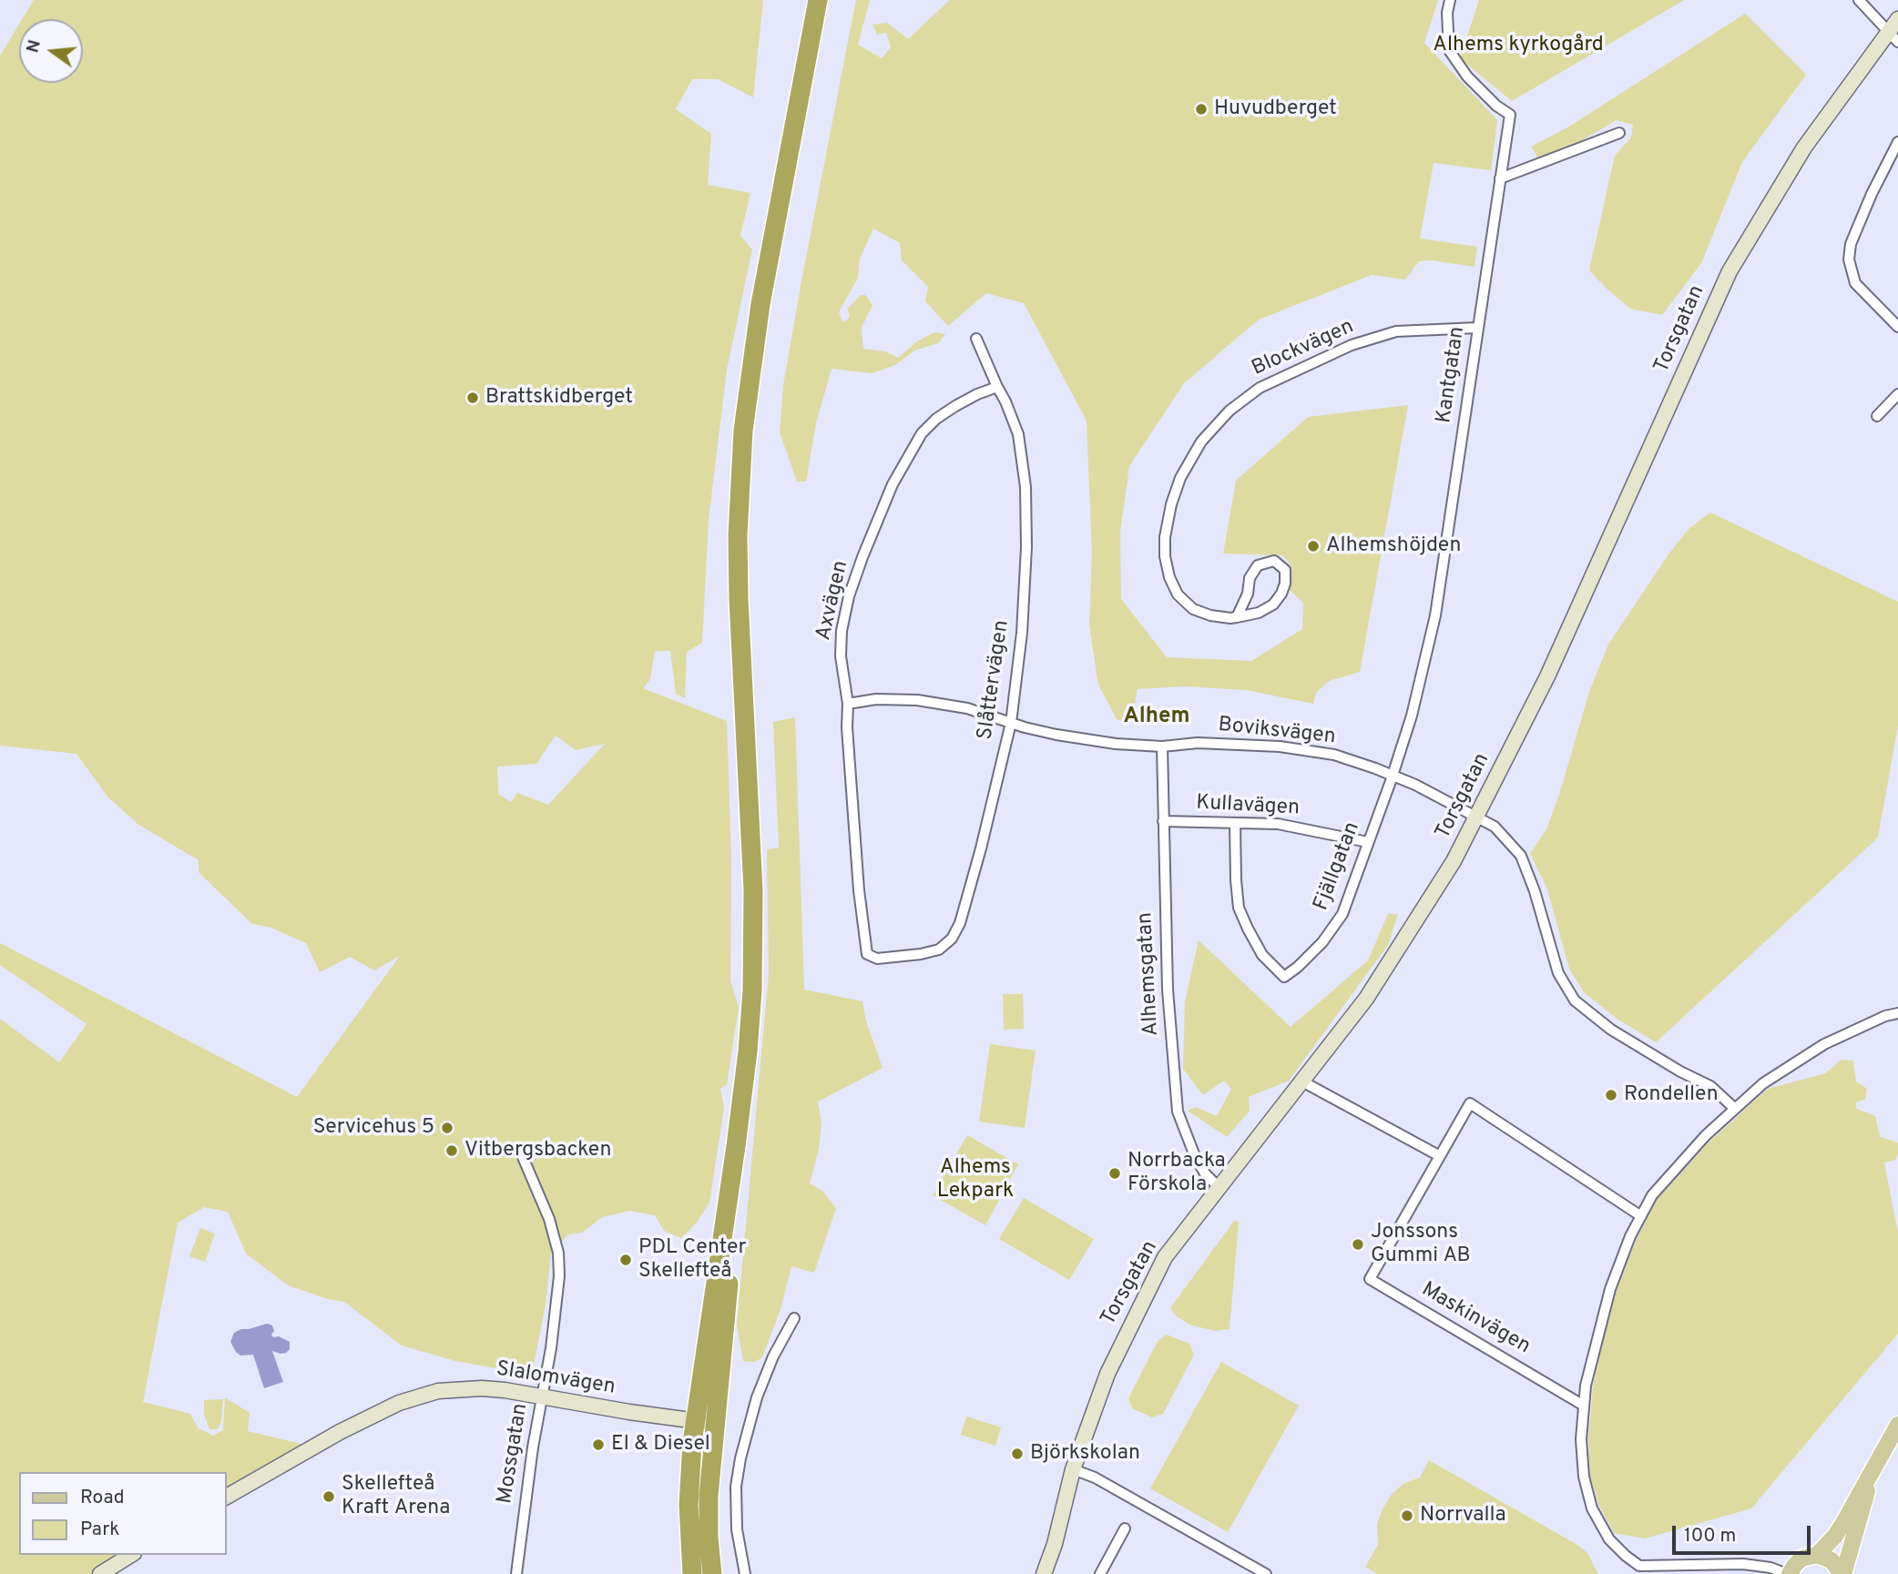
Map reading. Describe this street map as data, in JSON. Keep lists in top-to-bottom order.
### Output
{
  "streets": {
    "main road": ["Torsgatan", "Slalomvägen"],
    "street": [
      "Blockvägen",
      "Kantgatan",
      "Axvägen",
      "Slåttervägen",
      "Boviksvägen",
      "Kullavägen",
      "Fjällgatan",
      "Alhemsgatan",
      "Maskinvägen",
      "Mossgatan"
    ]
  },
  "crossings": [
    ["Torsgatan", "Boviksvägen"],
    ["Torsgatan", "Alhemsgatan"],
    ["Blockvägen", "Kantgatan"],
    ["Kantgatan", "Boviksvägen"],
    ["Kantgatan", "Fjällgatan"],
    ["Axvägen", "Slåttervägen"],
    ["Axvägen", "Boviksvägen"],
    ["Slåttervägen", "Boviksvägen"],
    ["Boviksvägen", "Fjällgatan"],
    ["Boviksvägen", "Alhemsgatan"],
    ["Kullavägen", "Fjällgatan"],
    ["Kullavägen", "Alhemsgatan"],
    ["Slalomvägen", "Mossgatan"]
  ],
  "districts": ["Alhem"],
  "parks": ["Alhems kyrkogård", "Alhems Lekpark"],
  "places": [
    "Huvudberget",
    "Brattskidberget",
    "Alhemshöjden",
    "Rondellen",
    "Servicehus 5",
    "Vitbergsbacken",
    "Norrbacka Förskola",
    "Jonssons Gummi AB",
    "PDL Center Skellefteå",
    "El & Diesel",
    "Björkskolan",
    "Skellefteå Kraft Arena",
    "Norrvalla"
  ],
  "legend": ["Road", "Park"],
  "scale_bar": "100 m",
  "north": "left"
}
